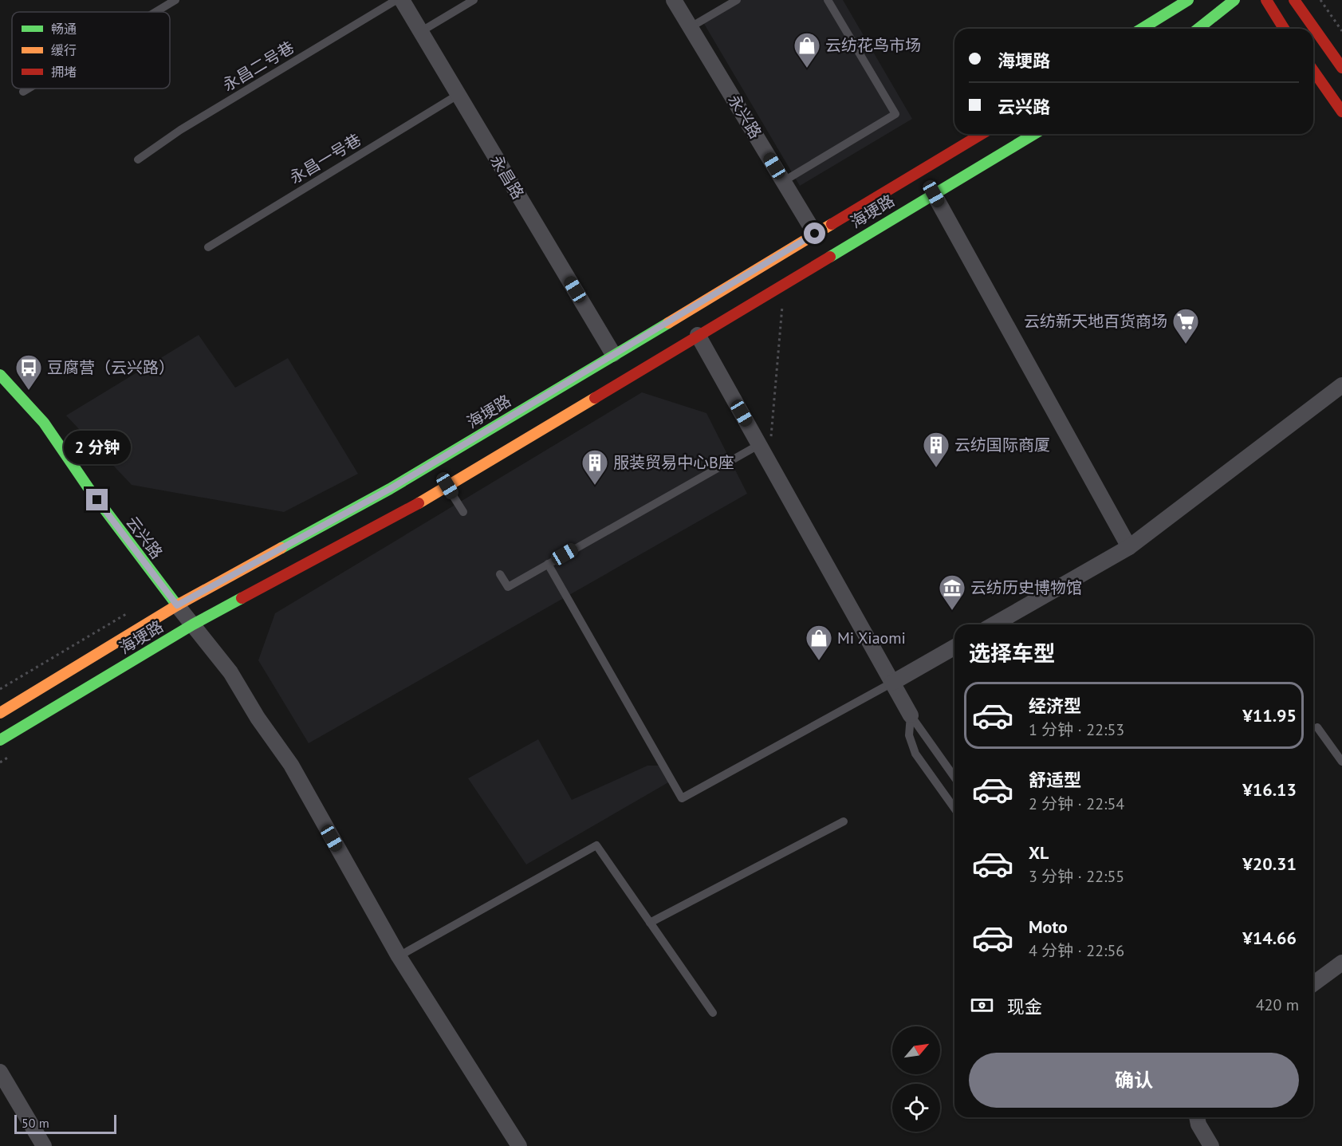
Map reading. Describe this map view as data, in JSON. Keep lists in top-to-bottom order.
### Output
{
  "streets": {
    "main road": ["海埂路", "云兴路"],
    "street": ["永兴路", "永昌路"],
    "lane": ["永昌二号巷", "永昌一号巷"]
  },
  "crossings": [
    ["永兴路", "海埂路"],
    ["永昌一号巷", "永昌路"],
    ["永昌路", "海埂路"],
    ["海埂路", "云兴路"]
  ],
  "places": {
    "shop": ["云纺花鸟市场", "Mi Xiaomi"],
    "supermarket": ["云纺新天地百货商场"],
    "bus stop": ["豆腐营（云兴路）"],
    "building": ["云纺国际商厦", "服装贸易中心B座"],
    "museum": ["云纺历史博物馆"]
  },
  "legend": ["畅通", "缓行", "拥堵"],
  "scale_bar": "50 m",
  "north": "top right",
  "page": {
    "banner": ["海埂路", "云兴路"],
    "bubble": "2 分钟",
    "heading": "选择车型",
    "list": [
      {
        "name": "经济型",
        "note": "1 分钟 · 22:53",
        "value": "¥11.95"
      },
      {
        "name": "舒适型",
        "note": "2 分钟 · 22:54",
        "value": "¥16.13"
      },
      {
        "name": "XL",
        "note": "3 分钟 · 22:55",
        "value": "¥20.31"
      },
      {
        "name": "Moto",
        "note": "4 分钟 · 22:56",
        "value": "¥14.66"
      }
    ],
    "pay": ["现金", "420 m"],
    "buttons": "确认",
    "scale": "50 m"
  }
}
